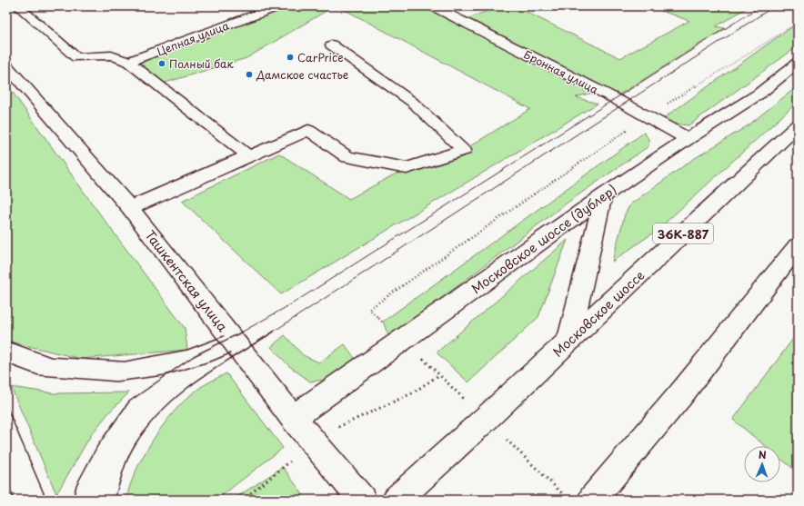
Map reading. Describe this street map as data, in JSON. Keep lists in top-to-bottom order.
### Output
{
  "streets": {
    "main road": [
      "Цепная улица",
      "Бронная улица",
      "36К-887",
      "Московское шоссе (дублер)",
      "Ташкентская улица",
      "Московское шоссе"
    ]
  },
  "crossings": [
    ["Бронная улица", "Московское шоссе (дублер)"],
    ["Московское шоссе (дублер)", "Ташкентская улица"]
  ],
  "places": ["CarPrice", "Полный бак", "Дамское счастье"],
  "north": "top"
}
